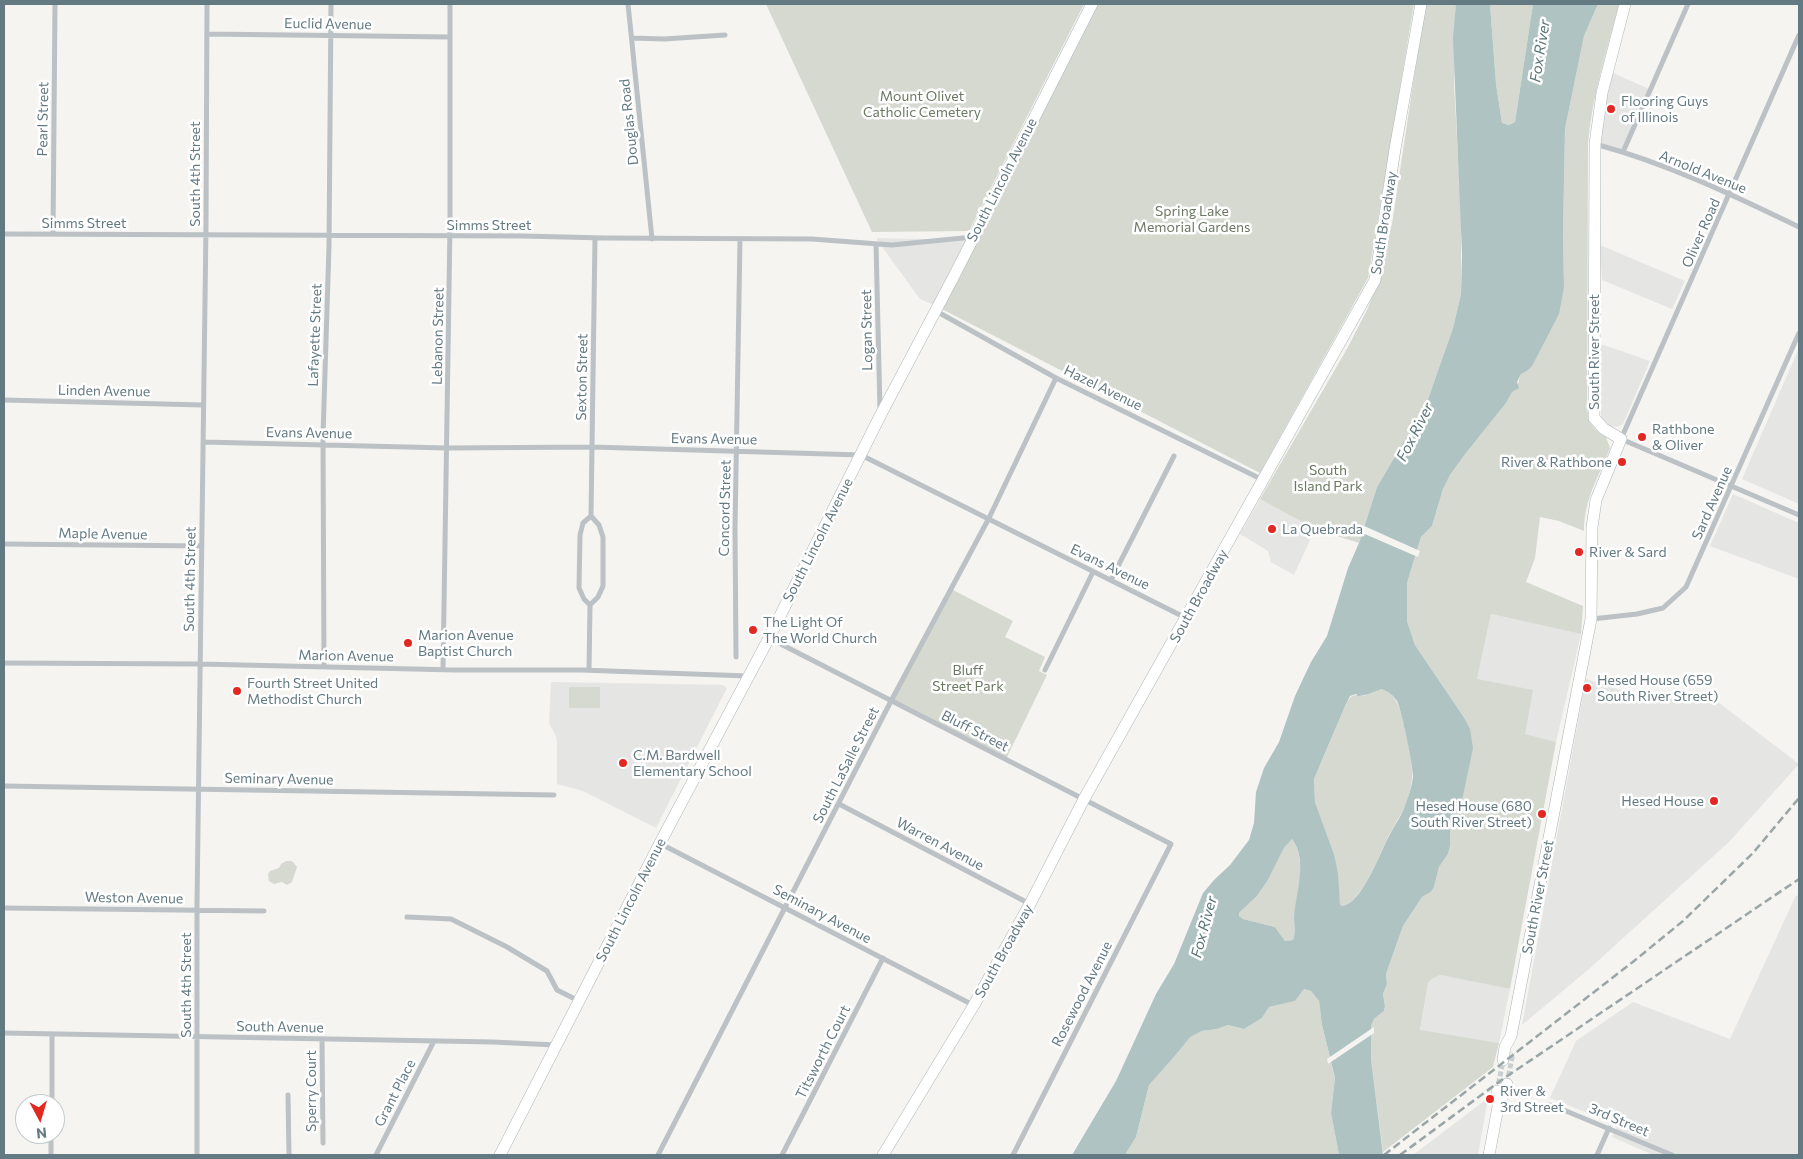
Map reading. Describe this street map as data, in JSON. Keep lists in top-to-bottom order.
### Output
{
  "streets": {
    "street": [
      "Euclid Avenue",
      "Pearl Street",
      "Douglas Road",
      "Arnold Avenue",
      "South 4th Street",
      "South Lincoln Avenue",
      "Simms Street",
      "South Broadway",
      "Oliver Road",
      "Logan Street",
      "Lafayette Street",
      "Lebanon Street",
      "South River Street",
      "Sexton Street",
      "Hazel Avenue",
      "Linden Avenue",
      "Evans Avenue",
      "Sard Avenue",
      "Concord Street",
      "Maple Avenue",
      "Marion Avenue",
      "Bluff Street",
      "South LaSalle Street",
      "Seminary Avenue",
      "Warren Avenue",
      "Weston Avenue",
      "Rosewood Avenue",
      "South Avenue",
      "Titsworth Court",
      "Sperry Court",
      "Grant Place",
      "3rd Street"
    ]
  },
  "crossings": [
    ["Euclid Avenue", "South 4th Street"],
    ["Euclid Avenue", "Lafayette Street"],
    ["Euclid Avenue", "Lebanon Street"],
    ["Pearl Street", "Simms Street"],
    ["Douglas Road", "Simms Street"],
    ["Arnold Avenue", "Oliver Road"],
    ["Arnold Avenue", "South River Street"],
    ["South 4th Street", "Simms Street"],
    ["South 4th Street", "Linden Avenue"],
    ["South 4th Street", "Evans Avenue"],
    ["South 4th Street", "Maple Avenue"],
    ["South 4th Street", "Marion Avenue"],
    ["South 4th Street", "Seminary Avenue"],
    ["South 4th Street", "Weston Avenue"],
    ["South 4th Street", "South Avenue"],
    ["South Lincoln Avenue", "Simms Street"],
    ["South Lincoln Avenue", "Logan Street"],
    ["South Lincoln Avenue", "Hazel Avenue"],
    ["South Lincoln Avenue", "Evans Avenue"],
    ["South Lincoln Avenue", "Marion Avenue"],
    ["South Lincoln Avenue", "Bluff Street"],
    ["South Lincoln Avenue", "Seminary Avenue"],
    ["South Lincoln Avenue", "South Avenue"],
    ["Simms Street", "Logan Street"],
    ["Simms Street", "Lafayette Street"],
    ["Simms Street", "Lebanon Street"],
    ["Simms Street", "Sexton Street"],
    ["Simms Street", "Concord Street"],
    ["South Broadway", "Hazel Avenue"],
    ["South Broadway", "Evans Avenue"],
    ["South Broadway", "Bluff Street"],
    ["South Broadway", "Seminary Avenue"],
    ["South Broadway", "Warren Avenue"],
    ["Oliver Road", "South River Street"],
    ["Lafayette Street", "Evans Avenue"],
    ["Lafayette Street", "Marion Avenue"],
    ["Lebanon Street", "Evans Avenue"],
    ["Lebanon Street", "Marion Avenue"],
    ["South River Street", "Sard Avenue"],
    ["Sexton Street", "Evans Avenue"],
    ["Sexton Street", "Marion Avenue"],
    ["Hazel Avenue", "South LaSalle Street"],
    ["Evans Avenue", "Concord Street"],
    ["Evans Avenue", "South LaSalle Street"],
    ["Bluff Street", "South LaSalle Street"],
    ["Bluff Street", "Rosewood Avenue"],
    ["South LaSalle Street", "Seminary Avenue"],
    ["South LaSalle Street", "Warren Avenue"],
    ["Seminary Avenue", "Titsworth Court"],
    ["South Avenue", "Sperry Court"],
    ["South Avenue", "Grant Place"]
  ],
  "water": ["Fox River"],
  "parks": [
    "Mount Olivet Catholic Cemetery",
    "Spring Lake Memorial Gardens",
    "South Island Park",
    "Bluff Street Park"
  ],
  "places": [
    "Flooring Guys of Illinois",
    "Rathbone & Oliver",
    "River & Rathbone",
    "La Quebrada",
    "River & Sard",
    "The Light Of The World Church",
    "Marion Avenue Baptist Church",
    "Hesed House (659 South River Street)",
    "Fourth Street United Methodist Church",
    "C.M. Bardwell Elementary School",
    "Hesed House",
    "Hesed House (680 South River Street)",
    "River & 3rd Street"
  ],
  "north": "bottom"
}
